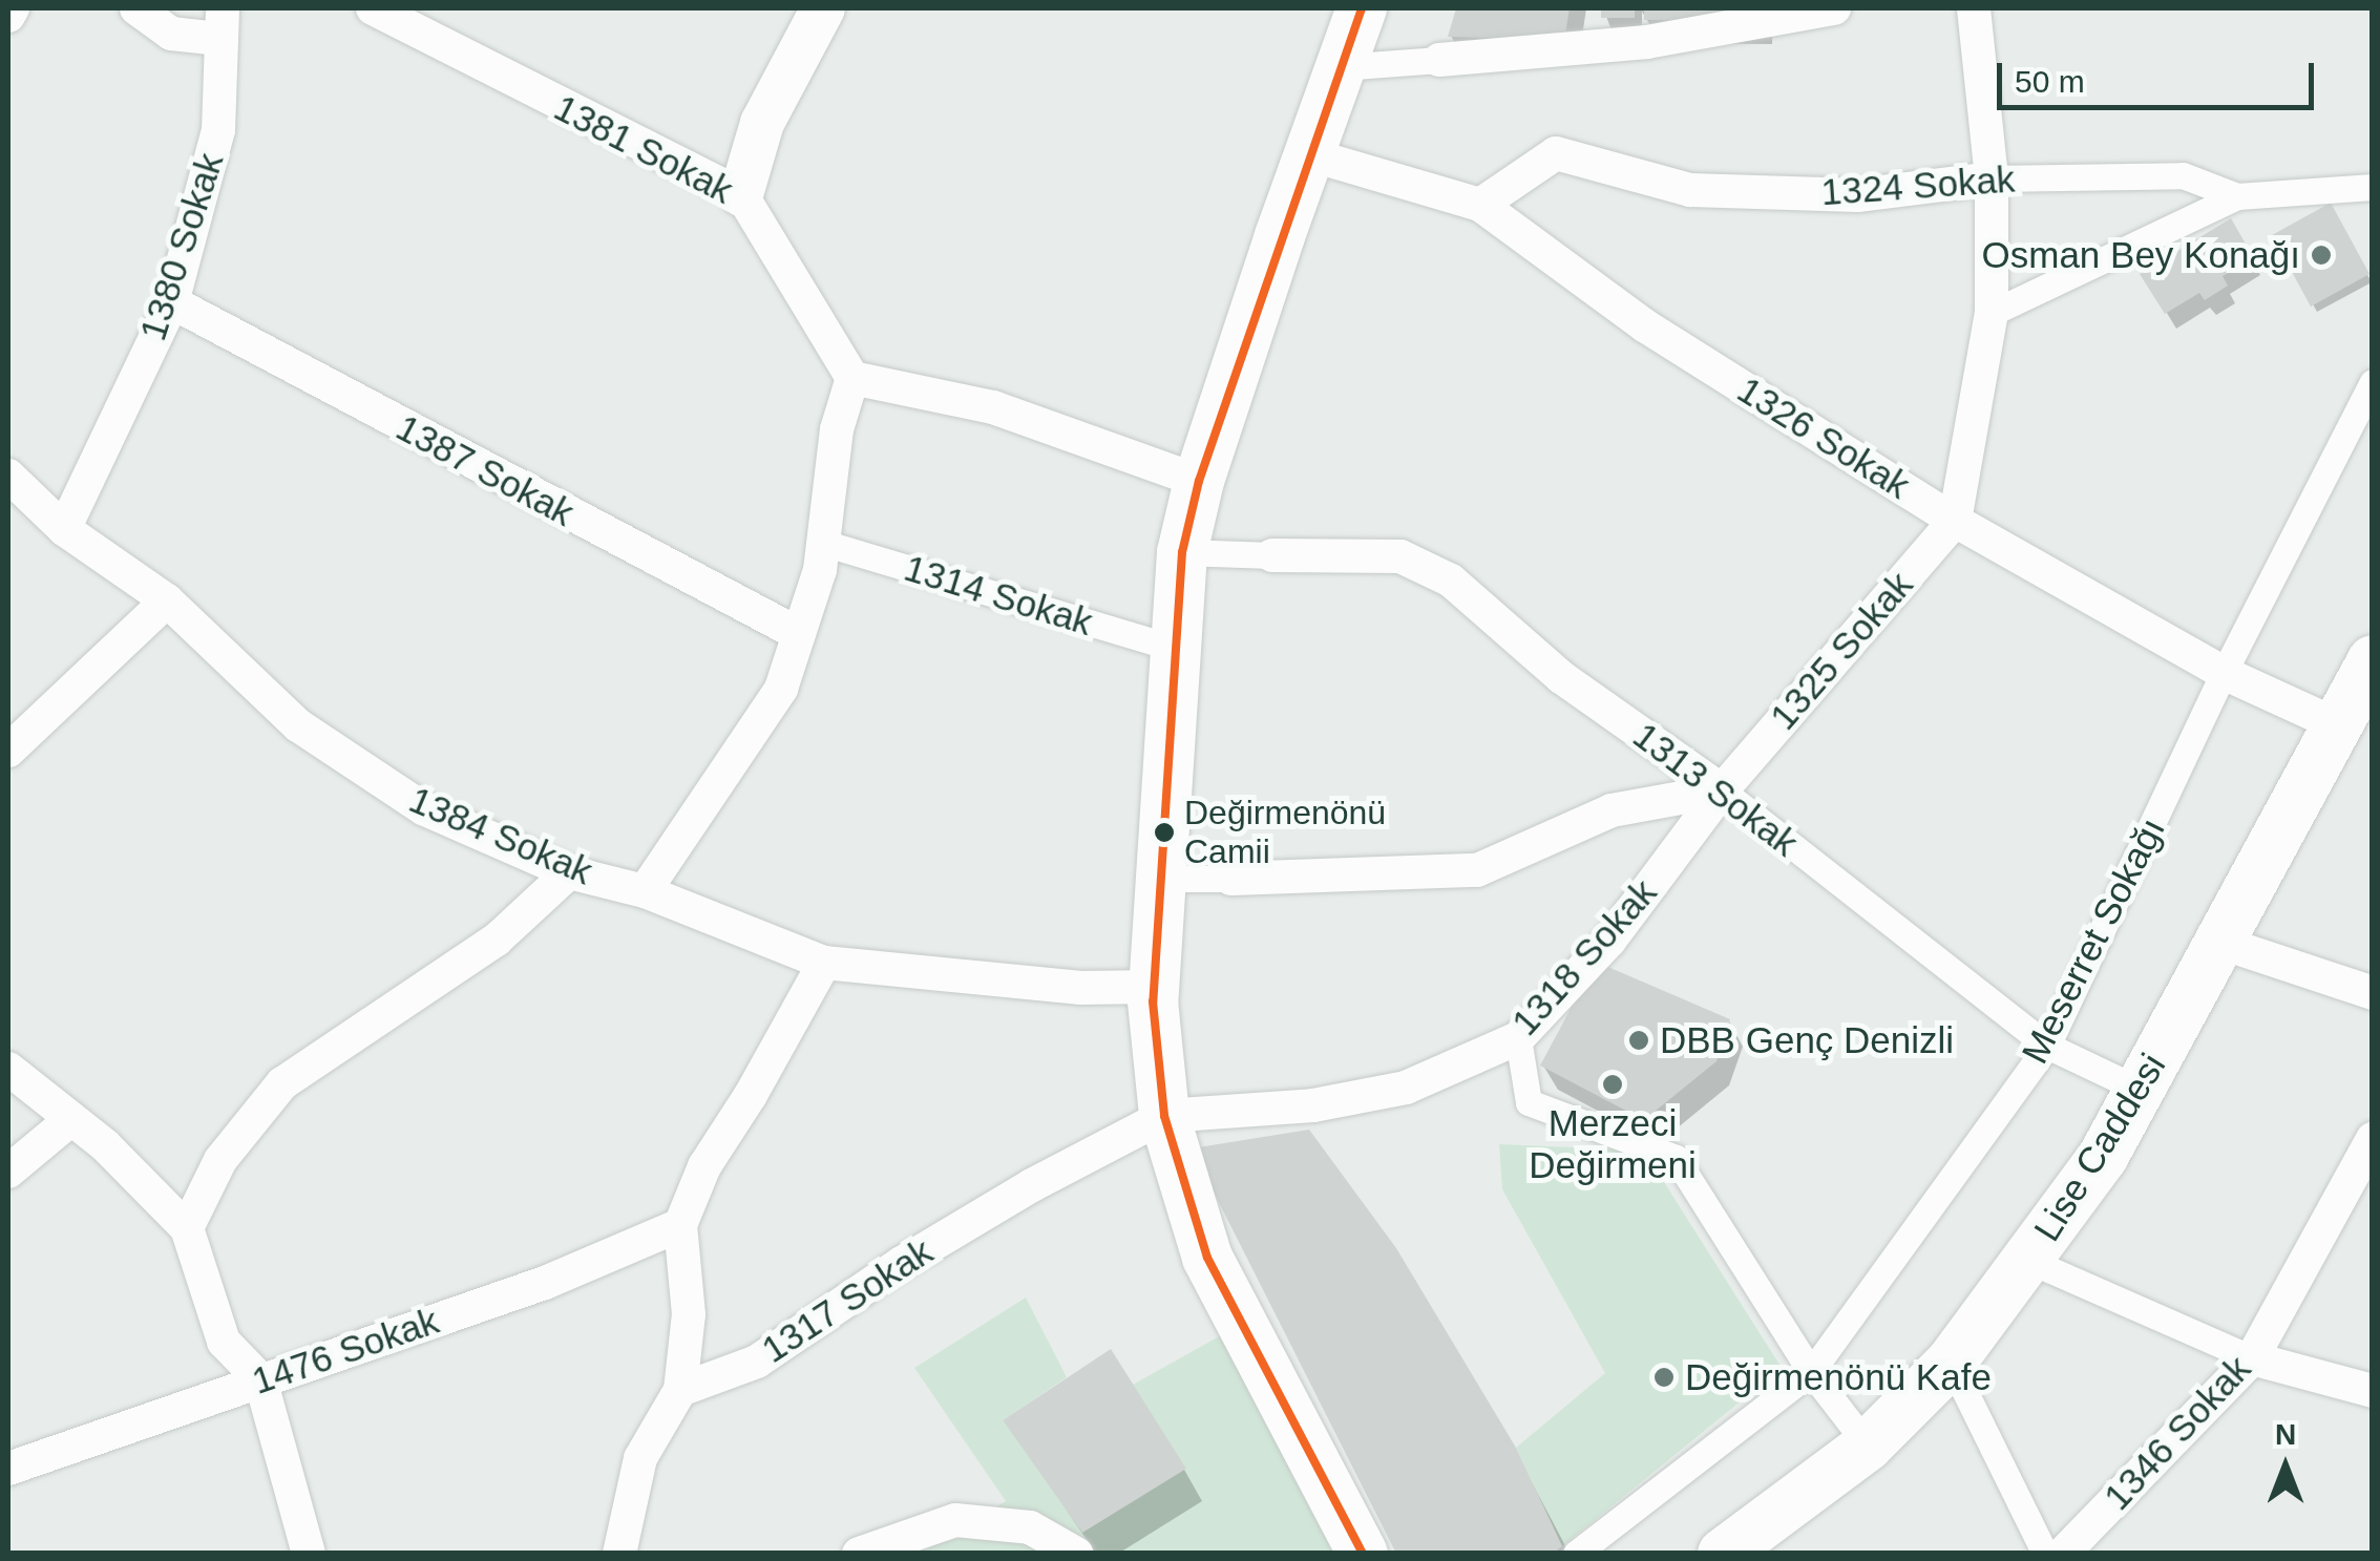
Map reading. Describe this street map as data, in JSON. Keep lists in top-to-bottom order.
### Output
{
  "streets": {
    "main road": ["Lise Caddesi"],
    "street": [
      "1381 Sokak",
      "1324 Sokak",
      "1380 Sokak",
      "1326 Sokak",
      "1387 Sokak",
      "1314 Sokak",
      "1325 Sokak",
      "1313 Sokak",
      "1384 Sokak",
      "Meserret Sokağı",
      "1318 Sokak",
      "1317 Sokak",
      "1476 Sokak",
      "1346 Sokak"
    ]
  },
  "crossings": [
    ["1324 Sokak", "1326 Sokak"],
    ["1380 Sokak", "1387 Sokak"],
    ["1380 Sokak", "1384 Sokak"],
    ["1326 Sokak", "1325 Sokak"],
    ["1326 Sokak", "Meserret Sokağı"],
    ["1326 Sokak", "Lise Caddesi"],
    ["1325 Sokak", "1313 Sokak"],
    ["1325 Sokak", "1318 Sokak"],
    ["1313 Sokak", "Meserret Sokağı"],
    ["1313 Sokak", "1318 Sokak"],
    ["1313 Sokak", "Lise Caddesi"],
    ["1318 Sokak", "1317 Sokak"]
  ],
  "places": [
    "Osman Bey Konağı",
    "Değirmenönü Camii",
    "DBB Genç Denizli",
    "Merzeci Değirmeni",
    "Değirmenönü Kafe"
  ],
  "scale_bar": "50 m",
  "north": "top"
}
